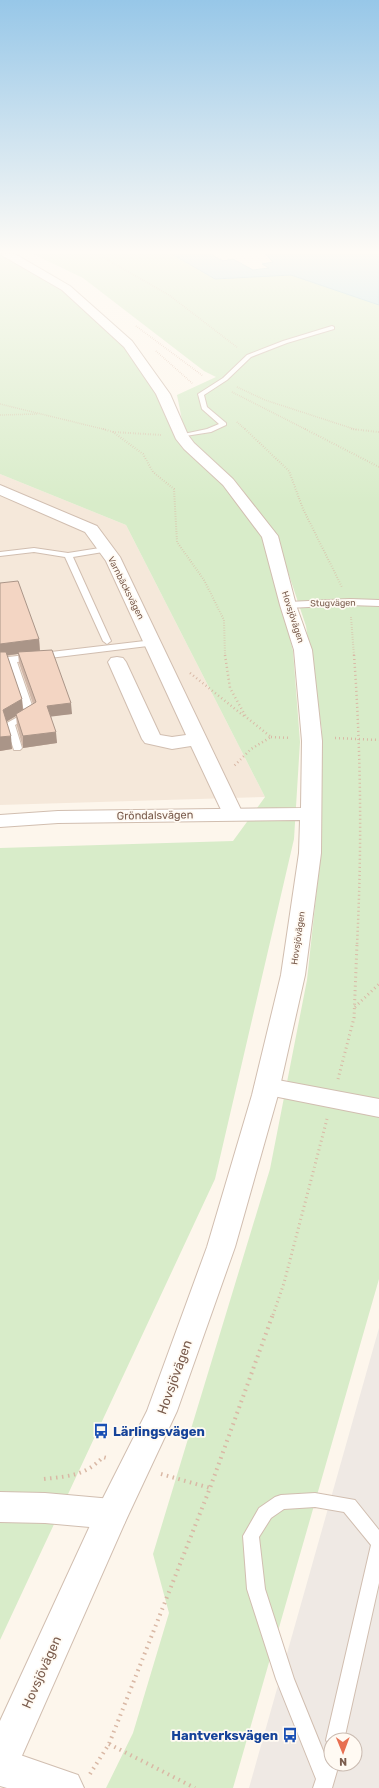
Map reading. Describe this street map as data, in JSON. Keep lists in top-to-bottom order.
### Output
{
  "streets": {
    "street": ["Varnbäcksvägen", "Hovsjövägen", "Gröndalsvägen"],
    "lane": ["Stugvägen"]
  },
  "crossings": [
    ["Varnbäcksvägen", "Gröndalsvägen"],
    ["Stugvägen", "Hovsjövägen"],
    ["Hovsjövägen", "Gröndalsvägen"]
  ],
  "places": {
    "bus stop": ["Lärlingsvägen", "Hantverksvägen"]
  },
  "north": "bottom"
}
